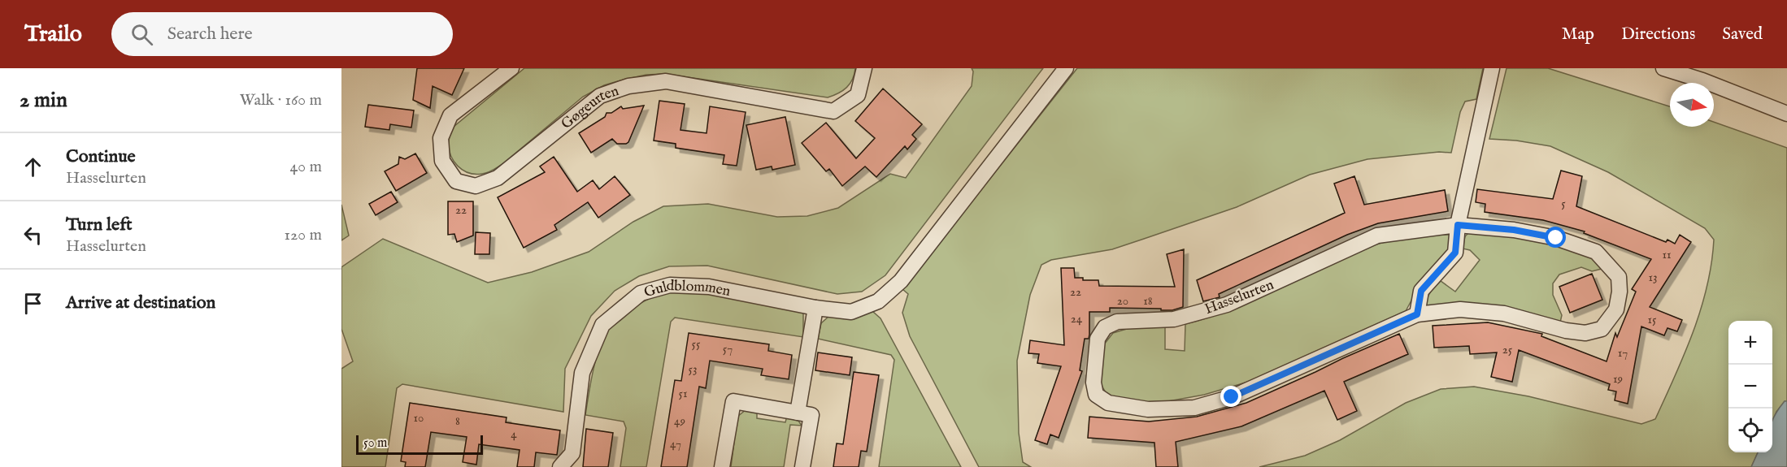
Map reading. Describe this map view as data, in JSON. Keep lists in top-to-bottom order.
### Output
{
  "streets": {
    "street": ["Gøgeurten", "Guldblommen", "Hasselurten"]
  },
  "house_numbers": [
    "5",
    "22",
    "11",
    "13",
    "22",
    "20",
    "18",
    "24",
    "15",
    "55",
    "57",
    "25",
    "17",
    "53",
    "19",
    "51",
    "10",
    "8",
    "49",
    "4",
    "47"
  ],
  "scale_bar": "50 m",
  "north": "right",
  "page": {
    "header": "Trailo",
    "search": "Search here",
    "nav": ["Map", "Directions", "Saved"],
    "heading": ["2 min", "Walk · 160 m"],
    "list": [
      ["Continue", "Hasselurten", "40 m"],
      ["Turn left", "Hasselurten", "120 m"],
      "Arrive at destination"
    ],
    "map_buttons": ["+", "−"],
    "scale": "50 m"
  }
}
